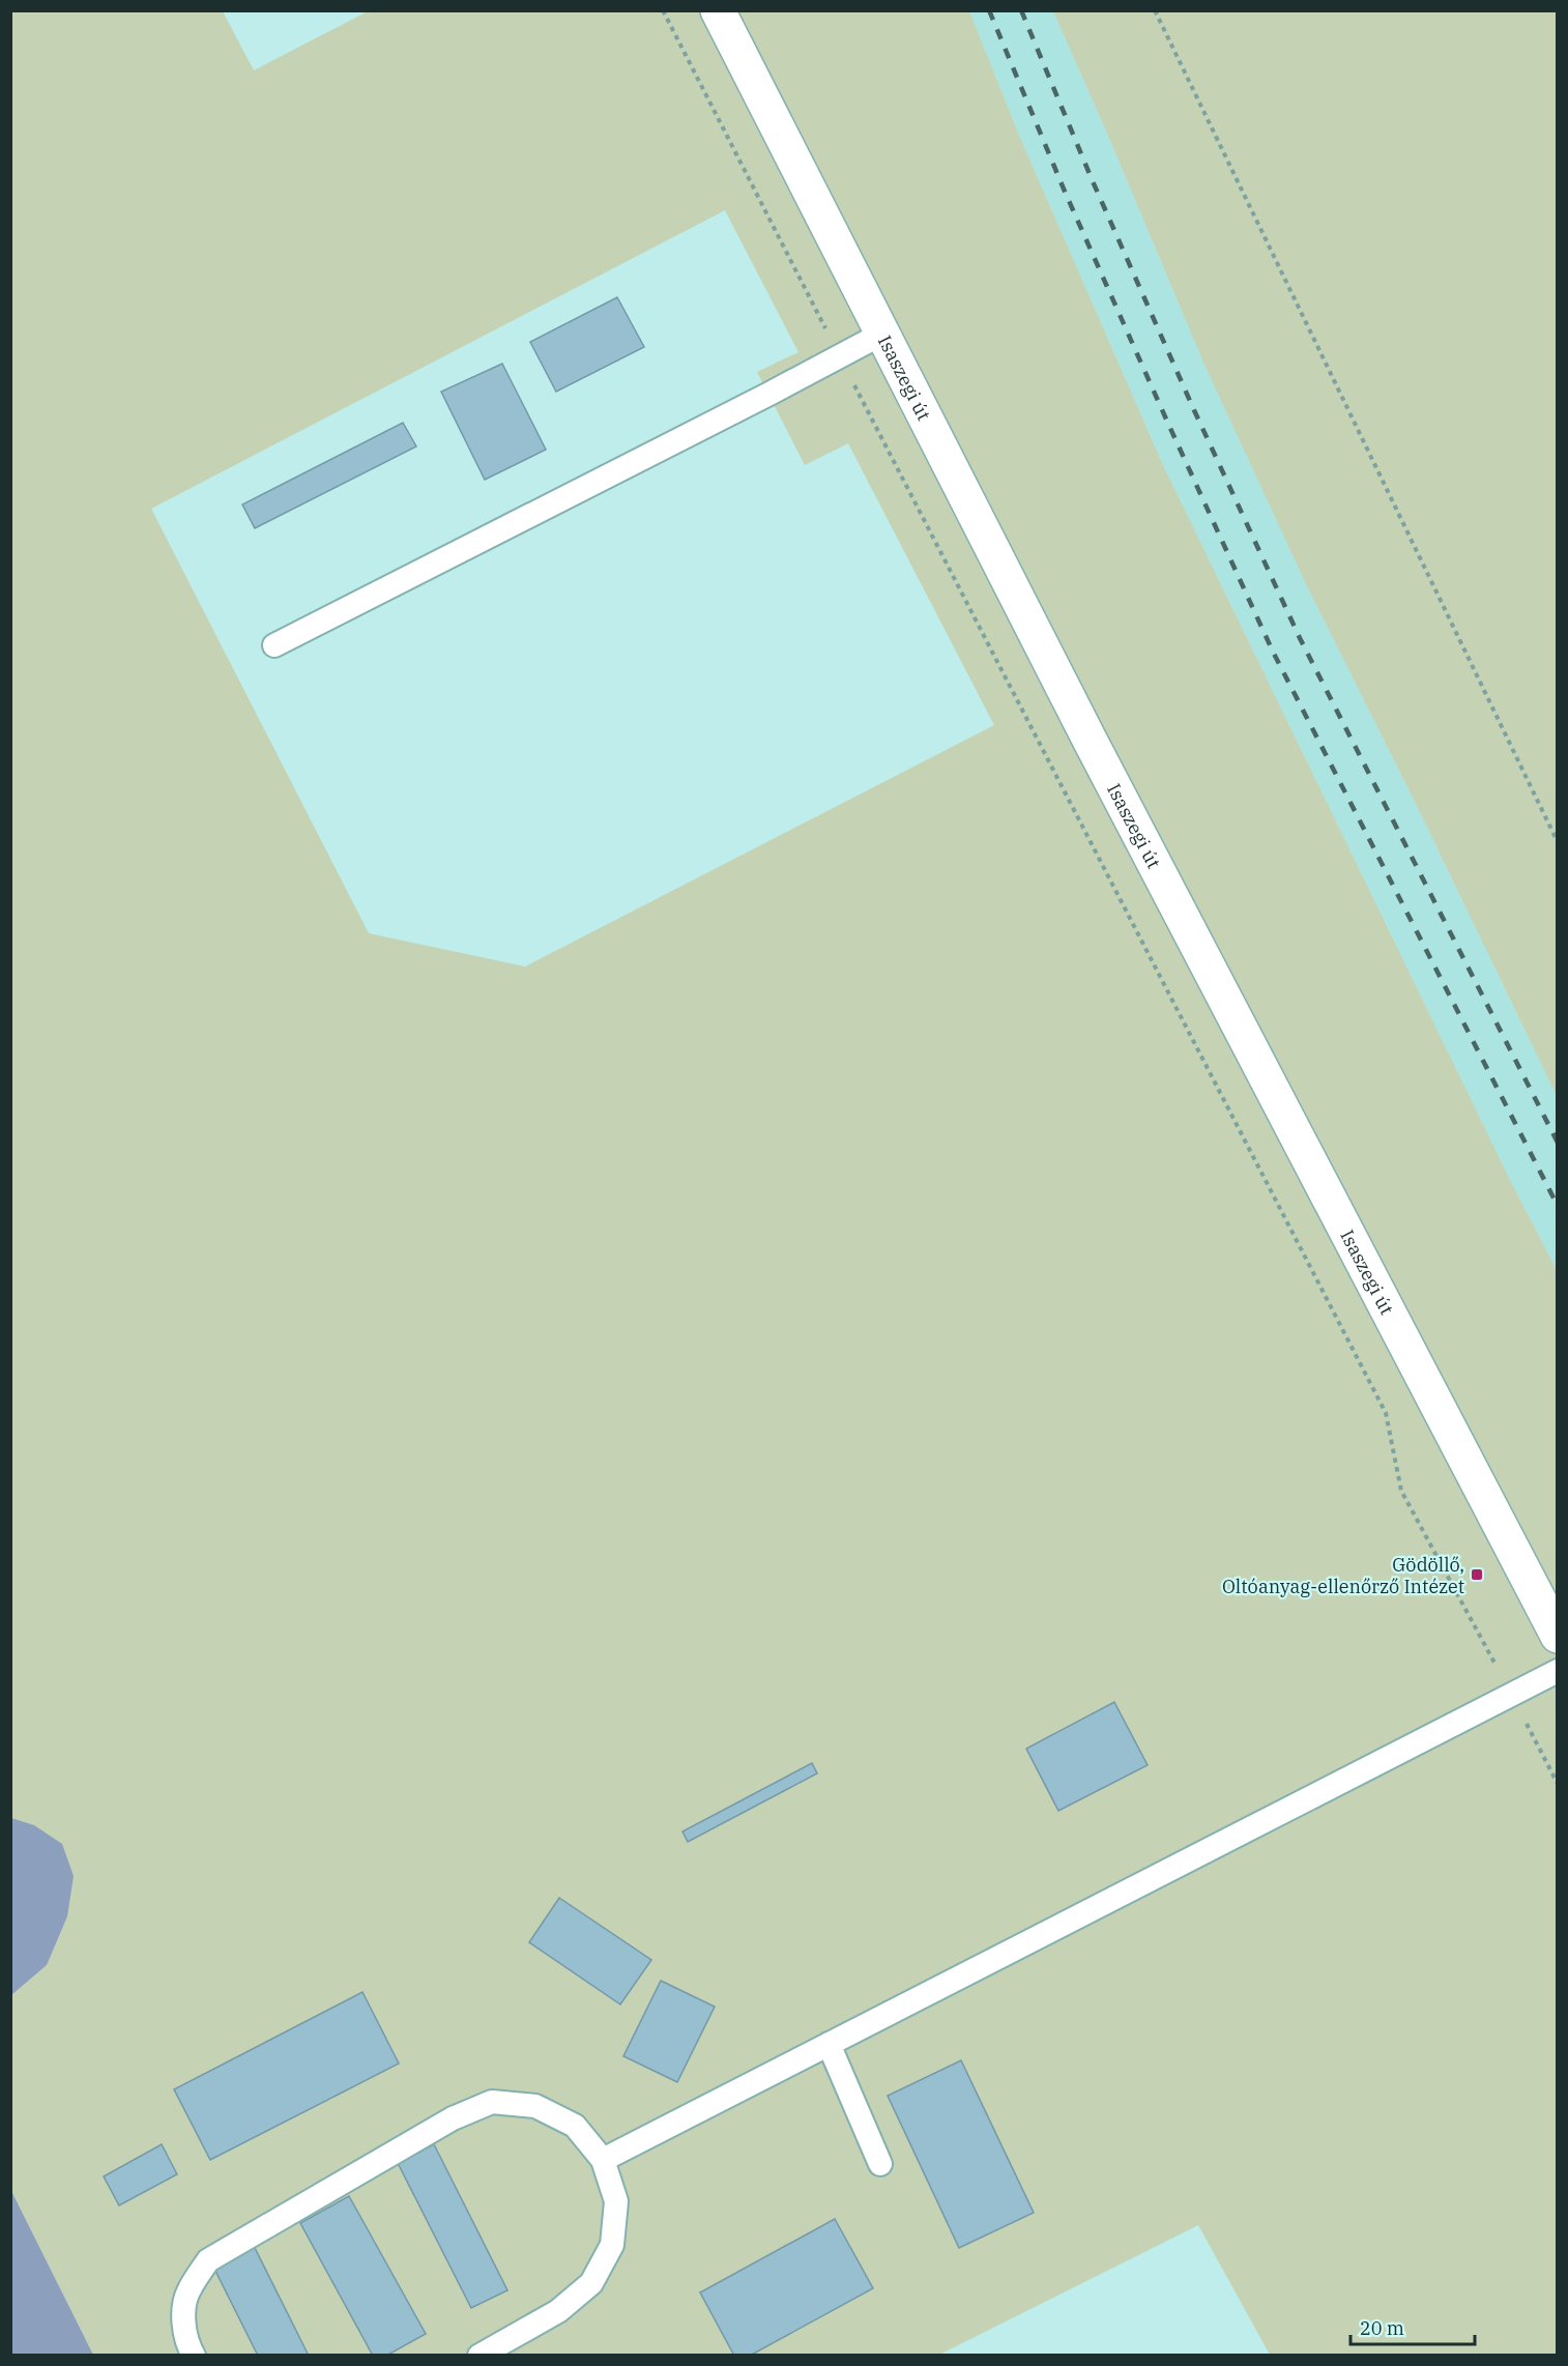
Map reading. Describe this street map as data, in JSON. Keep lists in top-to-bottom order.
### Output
{
  "streets": {
    "main road": ["Isaszegi út"]
  },
  "places": {
    "transit": ["Gödöllő, Oltóanyag-ellenőrző Intézet"]
  },
  "scale_bar": "20 m"
}
